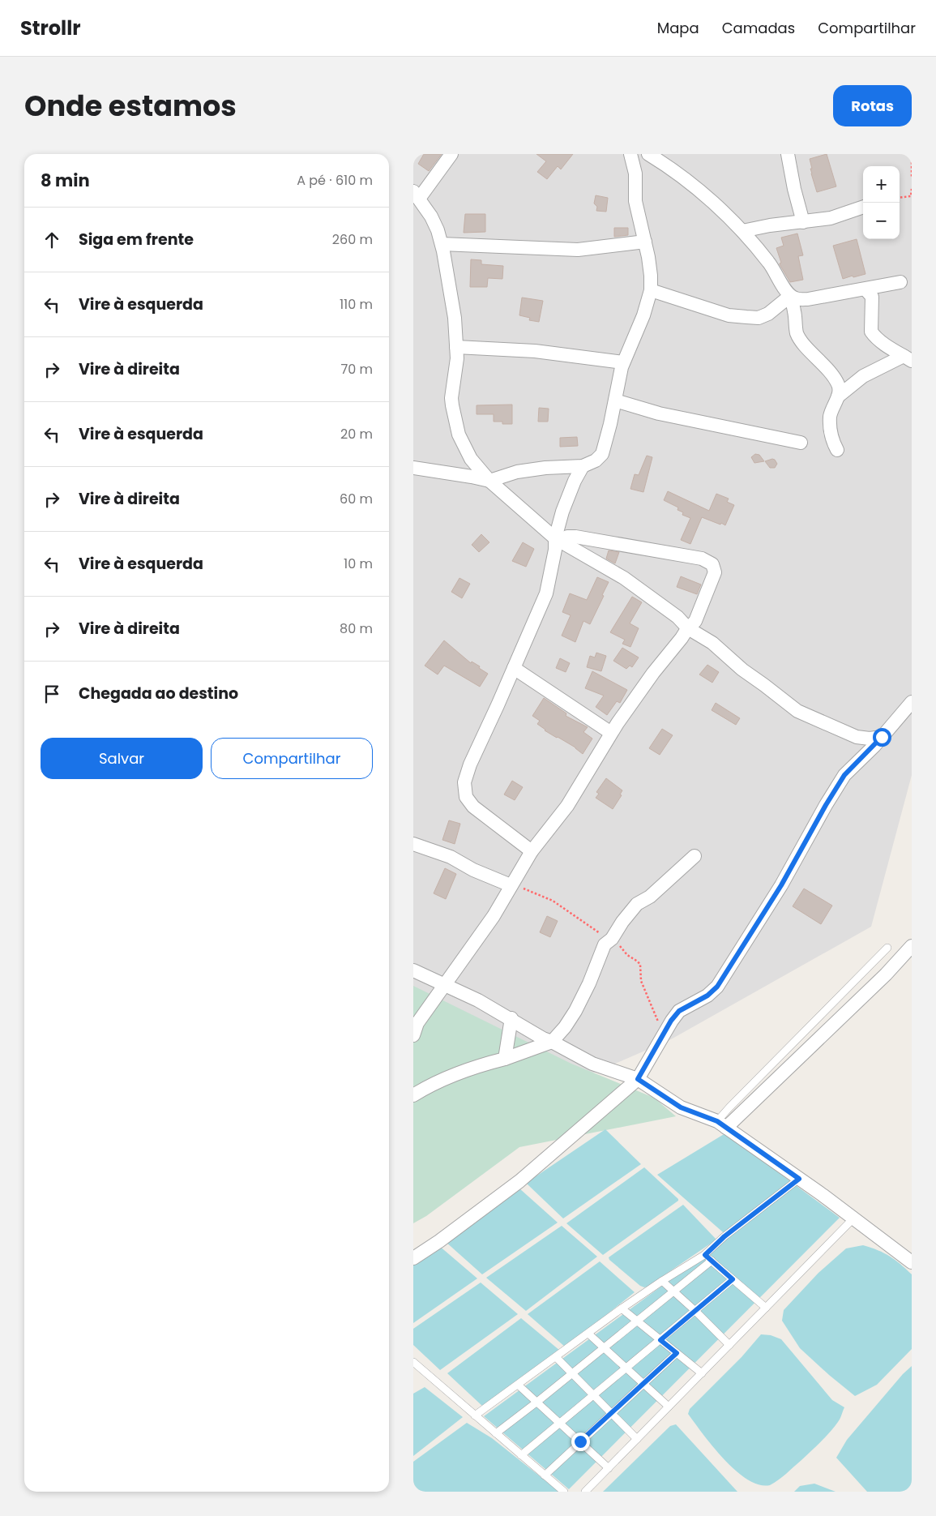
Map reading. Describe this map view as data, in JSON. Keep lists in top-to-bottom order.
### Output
{
  "page": {
    "header": "Strollr",
    "nav": ["Mapa", "Camadas", "Compartilhar"],
    "title": "Onde estamos",
    "buttons": [
      "Rotas",
      ["Salvar", "Compartilhar"]
    ],
    "heading": ["8 min", "A pé · 610 m"],
    "map_buttons": ["+", "−"],
    "list": [
      ["Siga em frente", "260 m"],
      ["Vire à esquerda", "110 m"],
      ["Vire à direita", "70 m"],
      ["Vire à esquerda", "20 m"],
      ["Vire à direita", "60 m"],
      ["Vire à esquerda", "10 m"],
      ["Vire à direita", "80 m"],
      "Chegada ao destino"
    ]
  }
}
